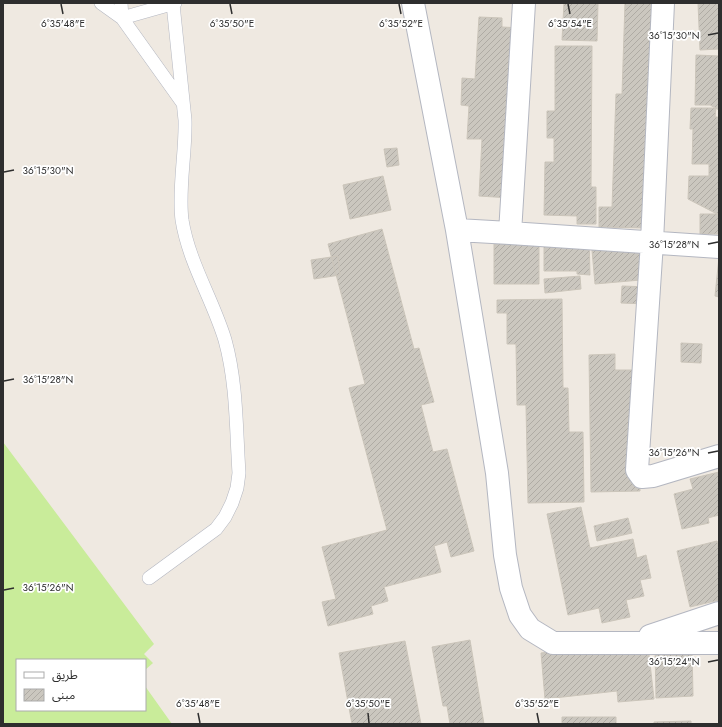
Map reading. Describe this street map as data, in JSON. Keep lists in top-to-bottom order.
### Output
{
  "legend": ["طريق", "مبنى"],
  "coordinates": [
    "6°35'48\"E",
    "6°35'50\"E",
    "6°35'52\"E",
    "6°35'54\"E",
    "36°15'30\"N",
    "36°15'28\"N",
    "36°15'26\"N",
    "36°15'24\"N"
  ]
}
